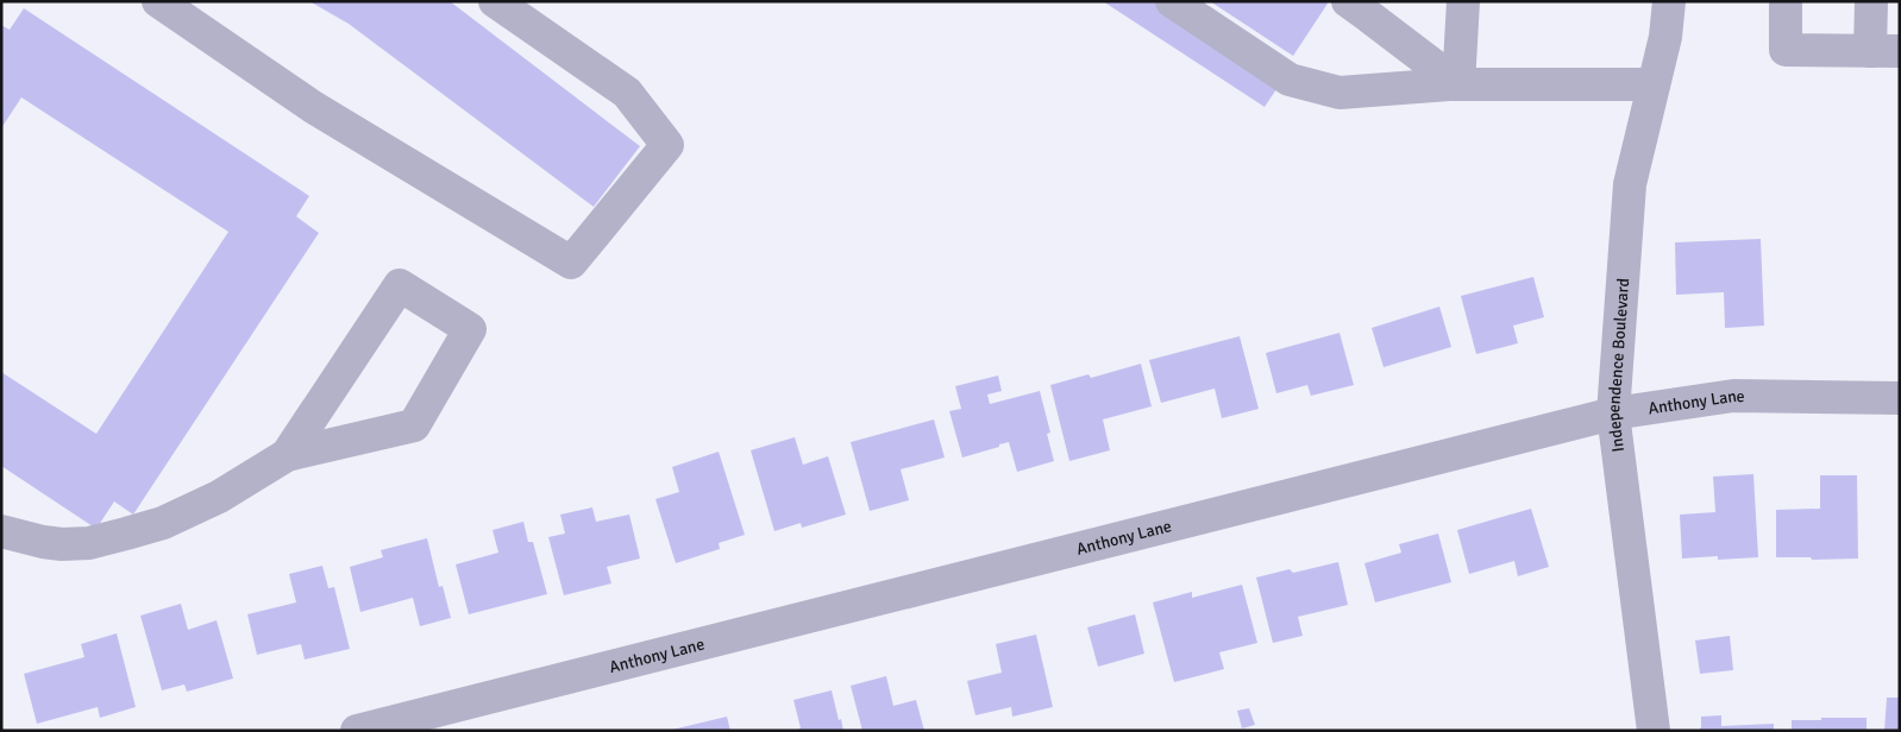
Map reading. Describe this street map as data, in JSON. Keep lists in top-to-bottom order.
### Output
{
  "streets": {
    "street": ["Independence Boulevard", "Anthony Lane"]
  },
  "crossings": [
    ["Independence Boulevard", "Anthony Lane"]
  ]
}
